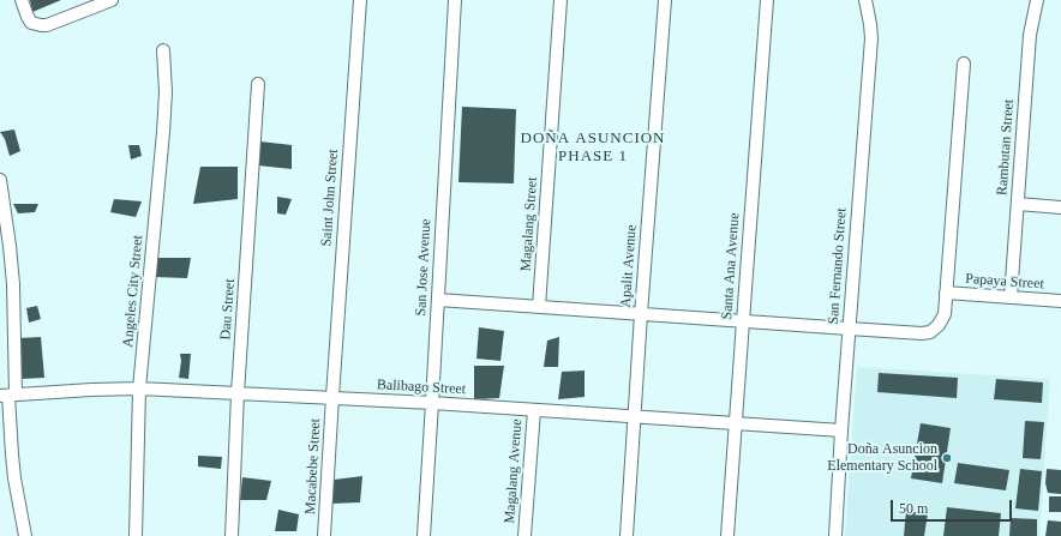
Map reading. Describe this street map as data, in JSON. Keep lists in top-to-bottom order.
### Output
{
  "streets": {
    "street": [
      "Rambutan Street",
      "Saint John Street",
      "Magalang Street",
      "Apalit Avenue",
      "Santa Ana Avenue",
      "San Fernando Street",
      "San Jose Avenue",
      "Papaya Street",
      "Angeles City Street",
      "Dau Street",
      "Balibago Street",
      "Macabebe Street",
      "Magalang Avenue"
    ]
  },
  "crossings": [
    ["Rambutan Street", "Papaya Street"],
    ["Saint John Street", "Balibago Street"],
    ["Saint John Street", "Macabebe Street"],
    ["Apalit Avenue", "Balibago Street"],
    ["Santa Ana Avenue", "Balibago Street"],
    ["San Fernando Street", "Balibago Street"],
    ["San Jose Avenue", "Balibago Street"],
    ["Angeles City Street", "Balibago Street"],
    ["Dau Street", "Balibago Street"],
    ["Balibago Street", "Macabebe Street"],
    ["Balibago Street", "Magalang Avenue"]
  ],
  "districts": ["DOÑA ASUNCION PHASE 1"],
  "places": ["Doña Asuncion Elementary School"],
  "scale_bar": "50 m"
}
